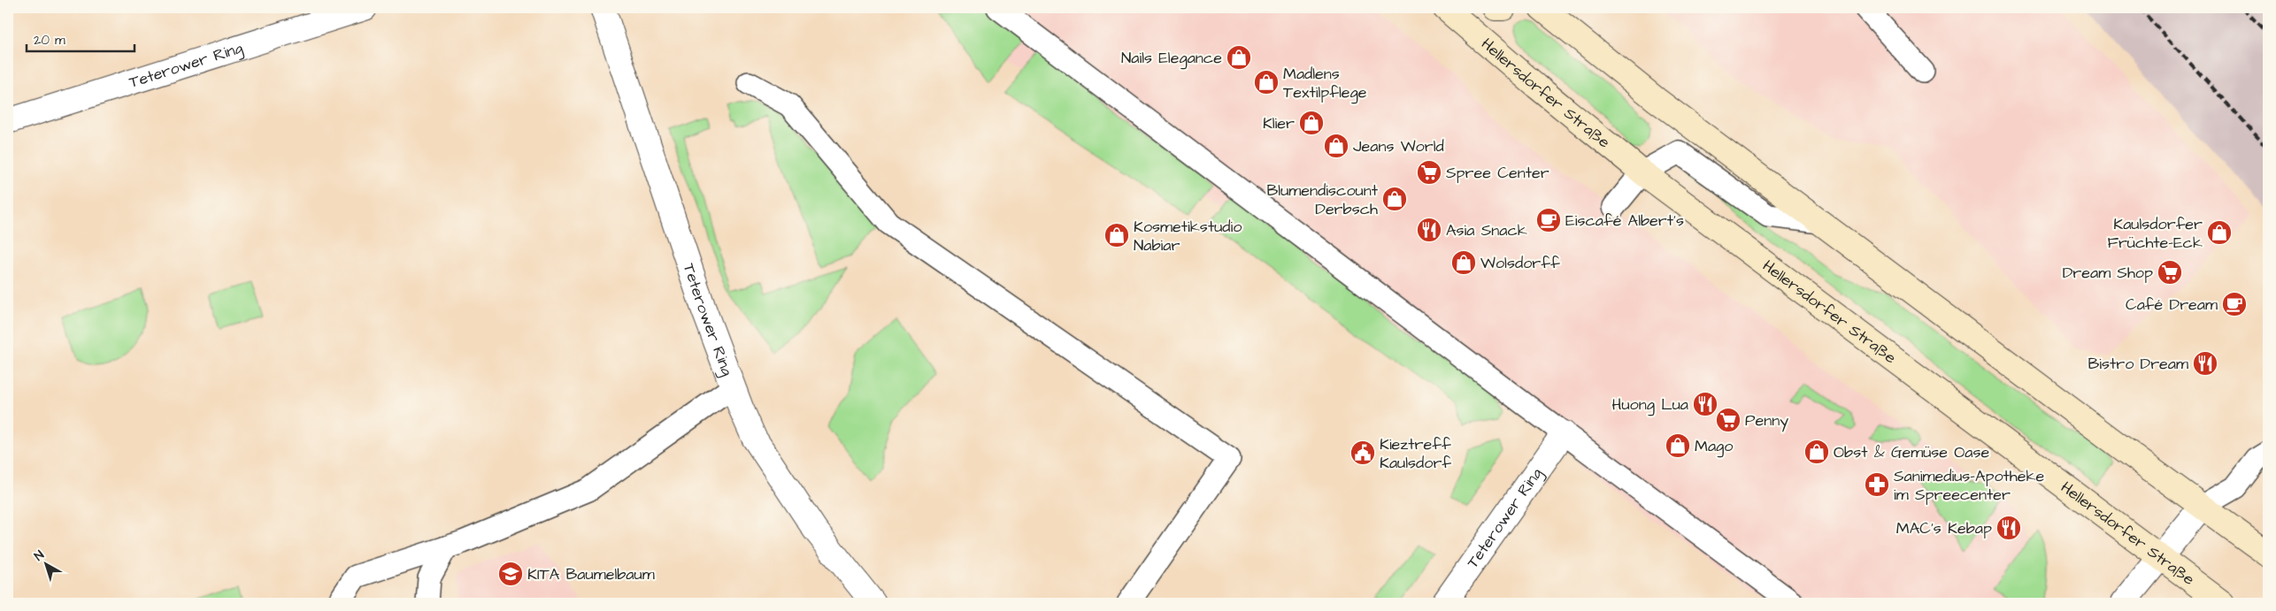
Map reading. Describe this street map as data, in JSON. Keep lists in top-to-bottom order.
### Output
{
  "streets": {
    "main road": ["Hellersdorfer Straße"],
    "street": ["Teterower Ring"]
  },
  "places": {
    "shop": [
      "Nails Elegance",
      "Madlens Textilpflege",
      "Klier",
      "Jeans World",
      "Blumendiscount Derbsch",
      "Kaulsdorfer Früchte-Eck",
      "Kosmetikstudio Nabiar",
      "Wolsdorff",
      "Mago",
      "Obst & Gemüse Oase"
    ],
    "supermarket": ["Spree Center", "Dream Shop", "Penny"],
    "cafe": ["Eiscafé Albert's", "Café Dream"],
    "restaurant": [
      "Asia Snack",
      "Bistro Dream",
      "Huong Lua",
      "MAC's Kebap"
    ],
    "public building": ["Kieztreff Kaulsdorf"],
    "pharmacy": ["Sanimedius-Apotheke im Spreecenter"],
    "school or university": ["KITA Baumelbaum"]
  },
  "scale_bar": "20 m",
  "north": "top left"
}
